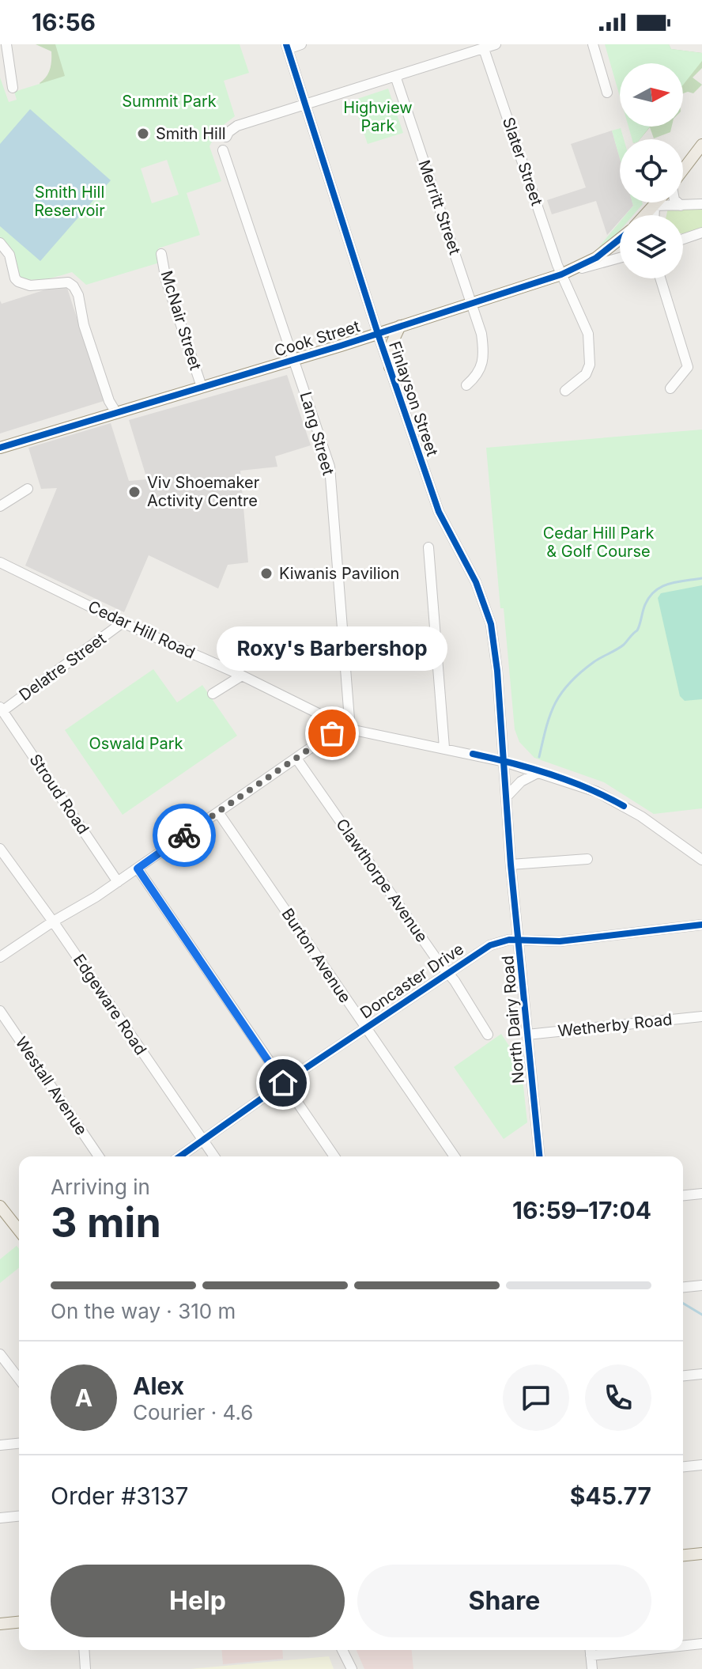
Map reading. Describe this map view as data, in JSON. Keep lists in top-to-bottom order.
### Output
{
  "streets": {
    "main road": ["Cook Street"],
    "street": [
      "Slater Street",
      "Merritt Street",
      "McNair Street",
      "Finlayson Street",
      "Lang Street",
      "Cedar Hill Road",
      "Delatre Street",
      "Stroud Road",
      "Clawthorpe Avenue",
      "Burton Avenue",
      "Doncaster Drive",
      "Edgeware Road",
      "North Dairy Road",
      "Wetherby Road",
      "Westall Avenue"
    ]
  },
  "crossings": [
    ["Slater Street", "Cook Street"],
    ["Merritt Street", "Cook Street"],
    ["McNair Street", "Cook Street"],
    ["Cook Street", "Finlayson Street"],
    ["Cook Street", "Lang Street"],
    ["Finlayson Street", "Cedar Hill Road"],
    ["Finlayson Street", "North Dairy Road"],
    ["Lang Street", "Cedar Hill Road"],
    ["Cedar Hill Road", "Delatre Street"],
    ["Cedar Hill Road", "North Dairy Road"],
    ["Delatre Street", "Stroud Road"],
    ["Clawthorpe Avenue", "Doncaster Drive"],
    ["Burton Avenue", "Doncaster Drive"],
    ["Doncaster Drive", "Edgeware Road"],
    ["Doncaster Drive", "North Dairy Road"],
    ["North Dairy Road", "Wetherby Road"]
  ],
  "parks": [
    "Summit Park",
    "Highview Park",
    "Smith Hill Reservoir",
    "Cedar Hill Park & Golf Course",
    "Oswald Park"
  ],
  "places": [
    "Smith Hill",
    "Viv Shoemaker Activity Centre",
    "Kiwanis Pavilion",
    "Roxy's Barbershop"
  ],
  "north": "right",
  "page": {
    "status": "16:56",
    "bubble": "Roxy's Barbershop",
    "heading": ["3 min", "Arriving in", "16:59–17:04"],
    "panel": [
      "Alex",
      "Courier · 4.6",
      "Order #3137",
      "$45.77"
    ],
    "bar": "On the way · 310 m",
    "round": "A",
    "buttons": ["Help", "Share"]
  }
}
